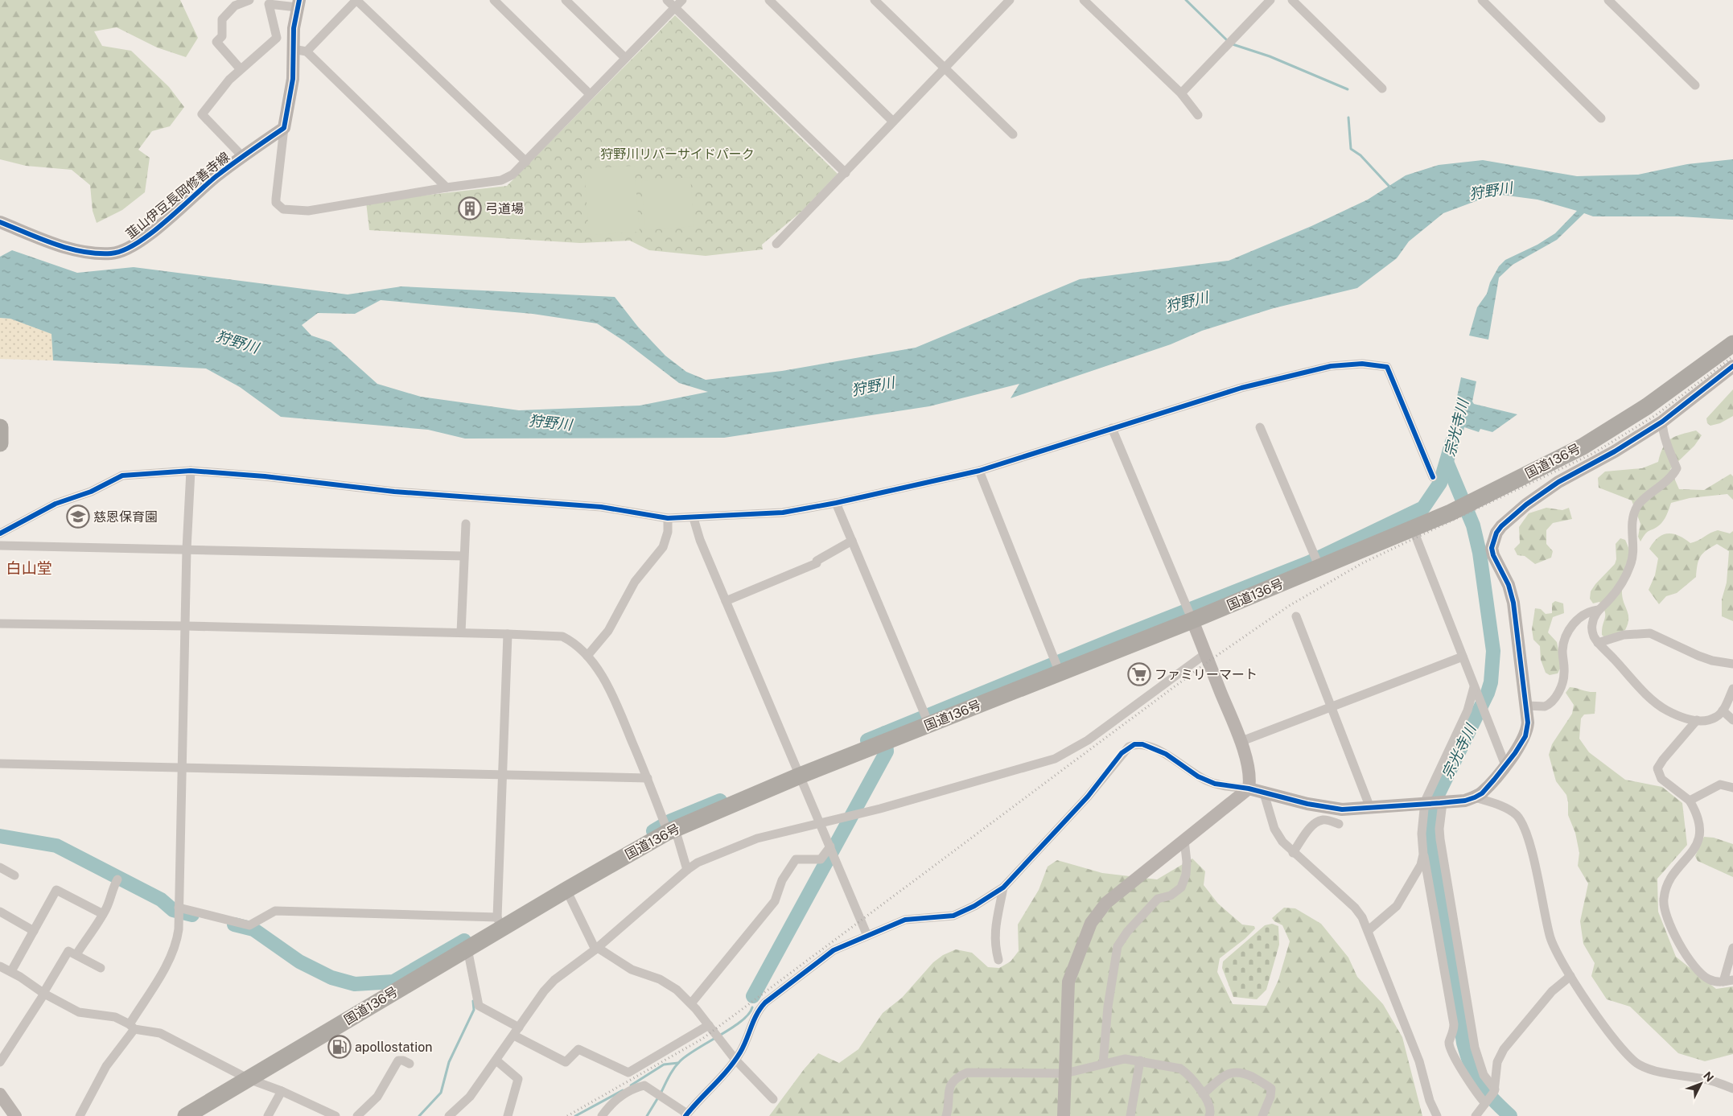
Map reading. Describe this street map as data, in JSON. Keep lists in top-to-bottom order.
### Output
{
  "streets": {
    "highway": ["国道136号"],
    "street": ["韮山伊豆長岡修善寺線"]
  },
  "districts": ["白山堂"],
  "water": ["狩野川", "宗光寺川"],
  "parks": ["狩野川リバーサイドパーク"],
  "places": {
    "building": ["弓道場"],
    "school or university": ["慈恩保育園"],
    "supermarket": ["ファミリーマート"],
    "fuel station": ["apollostation"]
  },
  "north": "top right"
}
